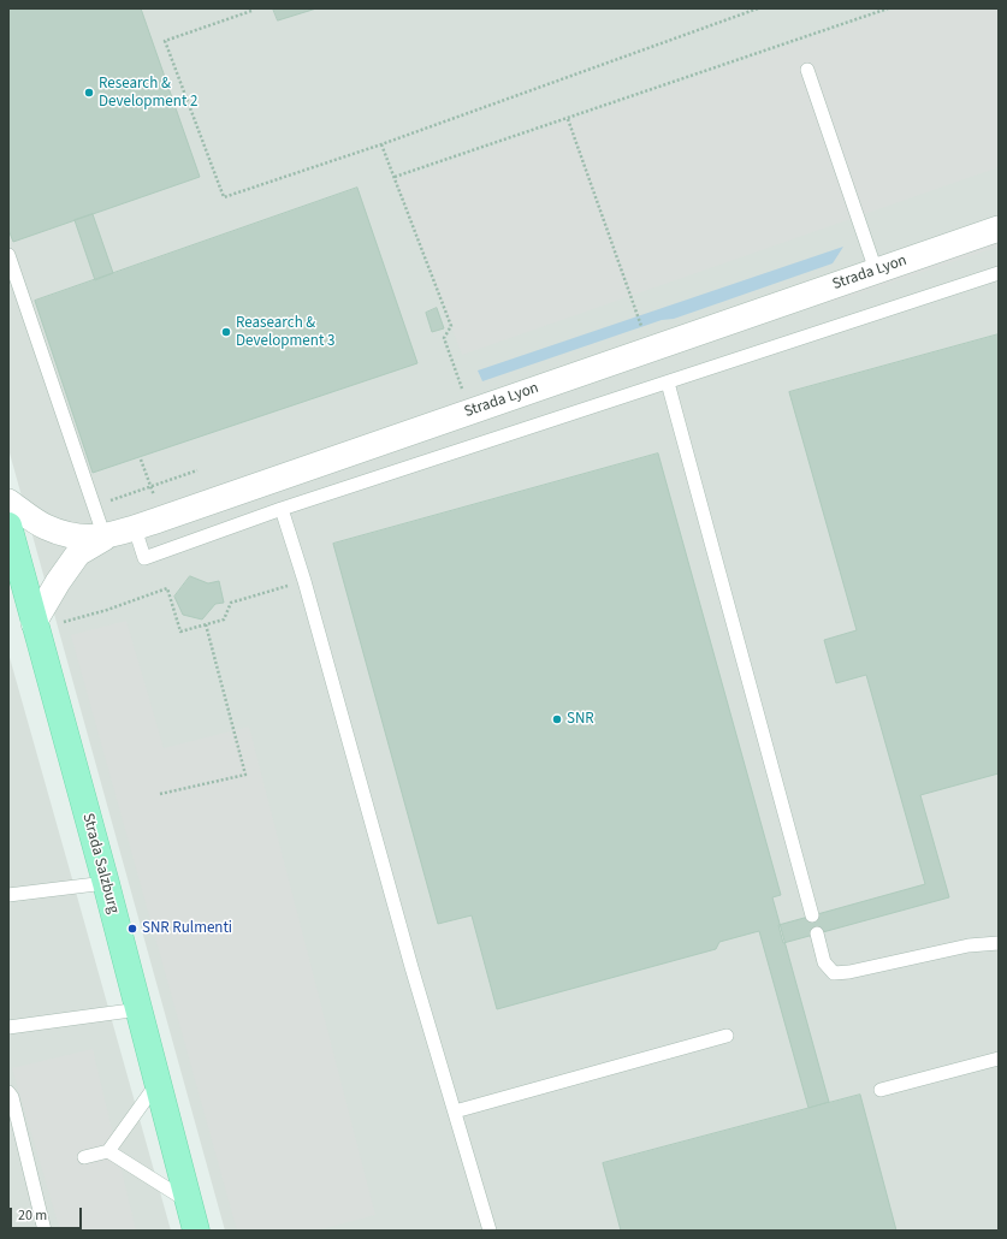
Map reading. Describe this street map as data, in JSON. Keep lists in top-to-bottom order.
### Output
{
  "streets": {
    "main road": ["Strada Salzburg"],
    "street": ["Strada Lyon"]
  },
  "places": [
    "Research & Development 2",
    "Reasearch & Development 3",
    "SNR",
    "SNR Rulmenti"
  ],
  "scale_bar": "20 m"
}
